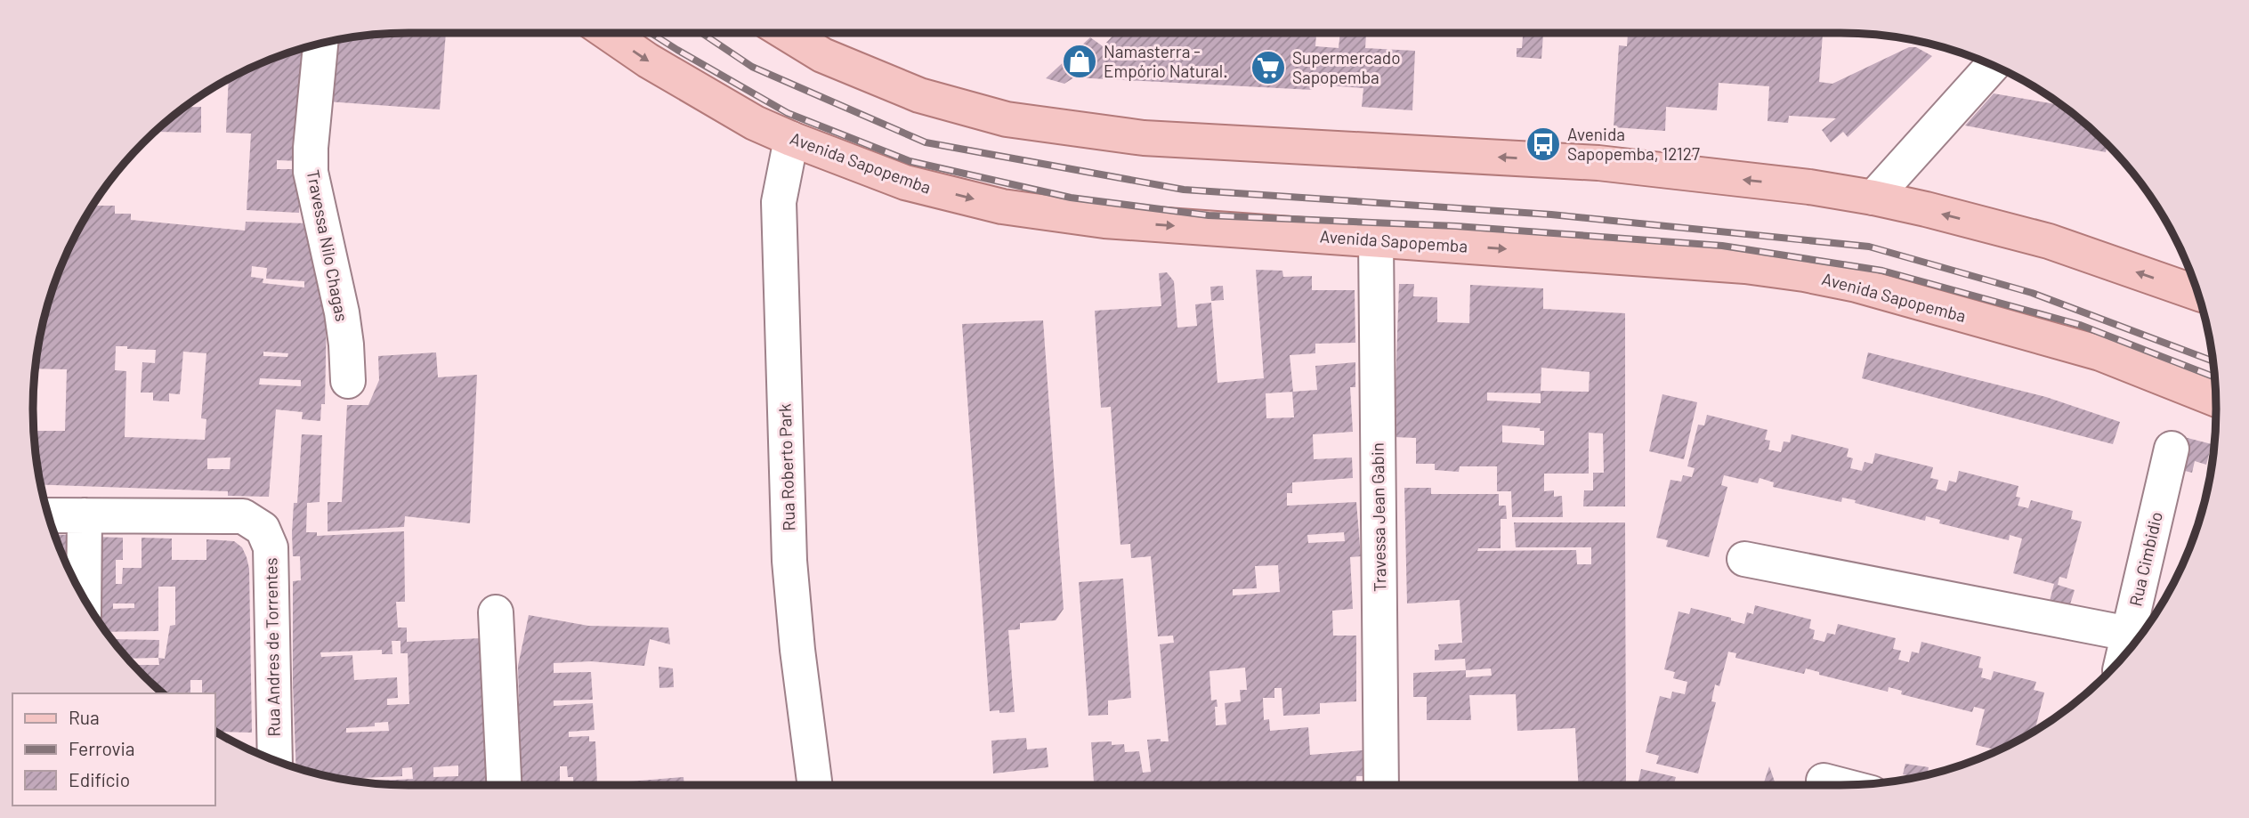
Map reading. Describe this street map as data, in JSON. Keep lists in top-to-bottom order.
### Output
{
  "streets": {
    "main road": ["Avenida Sapopemba"],
    "street": [
      "Travessa Nilo Chagas",
      "Rua Roberto Park",
      "Travessa Jean Gabin",
      "Rua Cimbidio",
      "Rua Andres de Torrentes"
    ]
  },
  "crossings": [
    ["Avenida Sapopemba", "Rua Roberto Park"],
    ["Avenida Sapopemba", "Travessa Jean Gabin"]
  ],
  "places": {
    "shop": ["Namasterra - Empório Natural."],
    "supermarket": ["Supermercado Sapopemba"],
    "bus stop": ["Avenida Sapopemba, 12127"]
  },
  "legend": ["Rua", "Ferrovia", "Edifício"]
}
